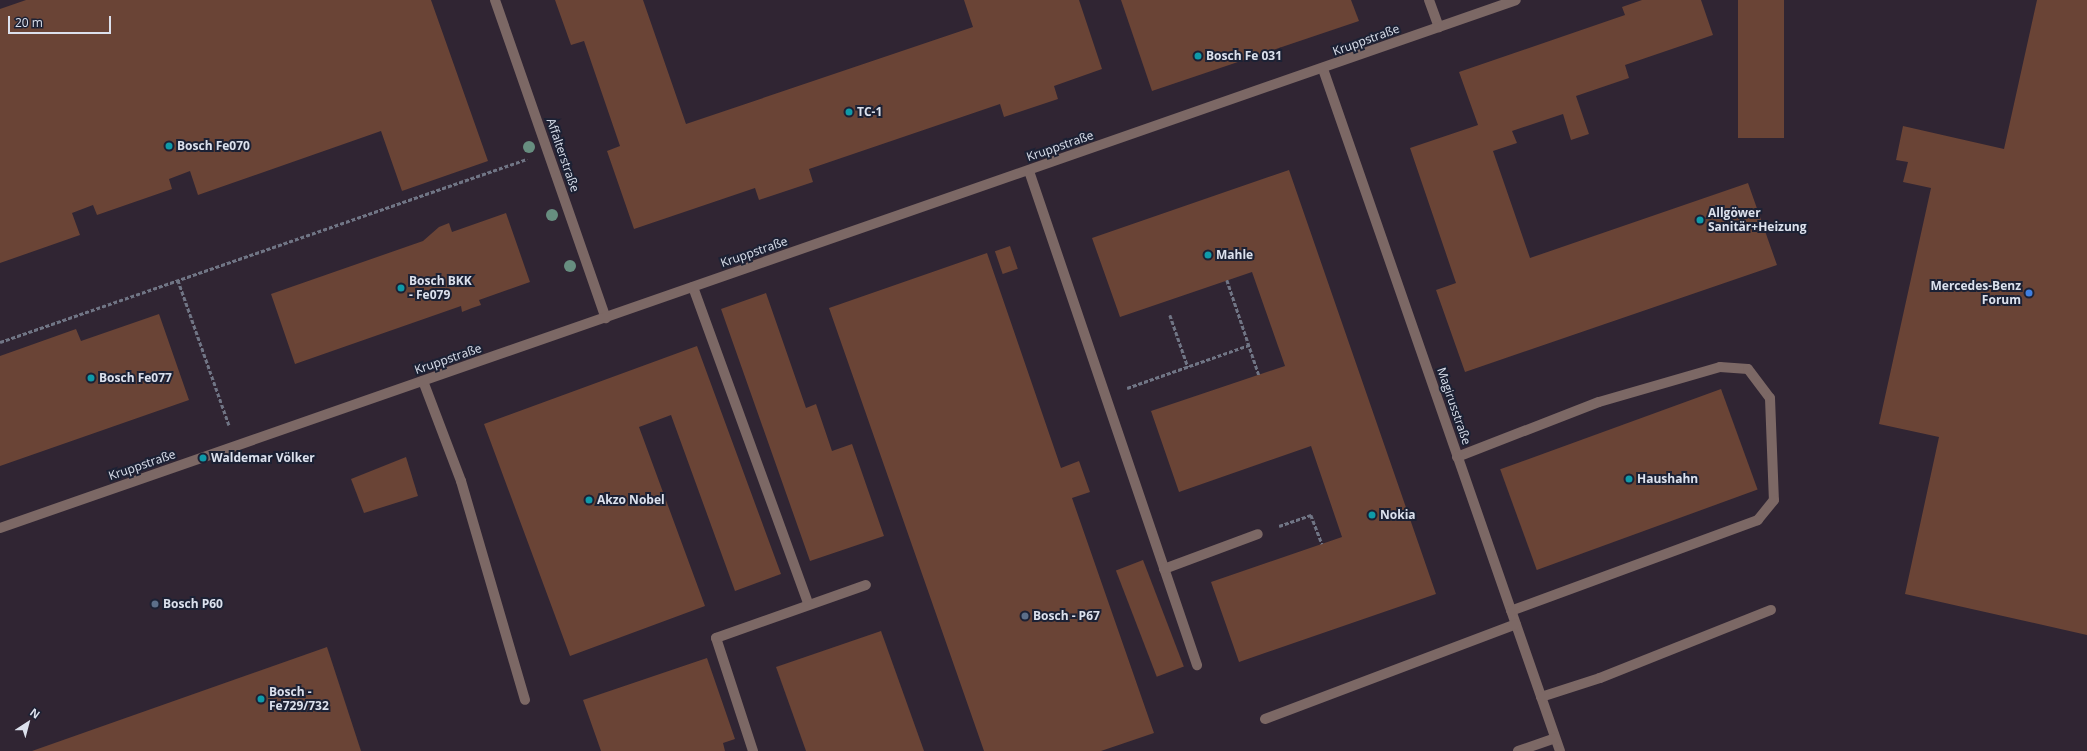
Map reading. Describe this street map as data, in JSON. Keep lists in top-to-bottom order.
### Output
{
  "streets": {
    "street": ["Kruppstraße", "Affalterstraße", "Magirusstraße"]
  },
  "crossings": [
    ["Kruppstraße", "Affalterstraße"],
    ["Kruppstraße", "Magirusstraße"]
  ],
  "places": [
    "Bosch Fe 031",
    "TC-1",
    "Bosch Fe070",
    "Allgöwer Sanitär+Heizung",
    "Mahle",
    "Bosch BKK - Fe079",
    "Mercedes-Benz Forum",
    "Bosch Fe077",
    "Waldemar Völker",
    "Haushahn",
    "Akzo Nobel",
    "Nokia",
    "Bosch P60",
    "Bosch - P67",
    "Bosch - Fe729/732"
  ],
  "scale_bar": "20 m",
  "north": "top right"
}
